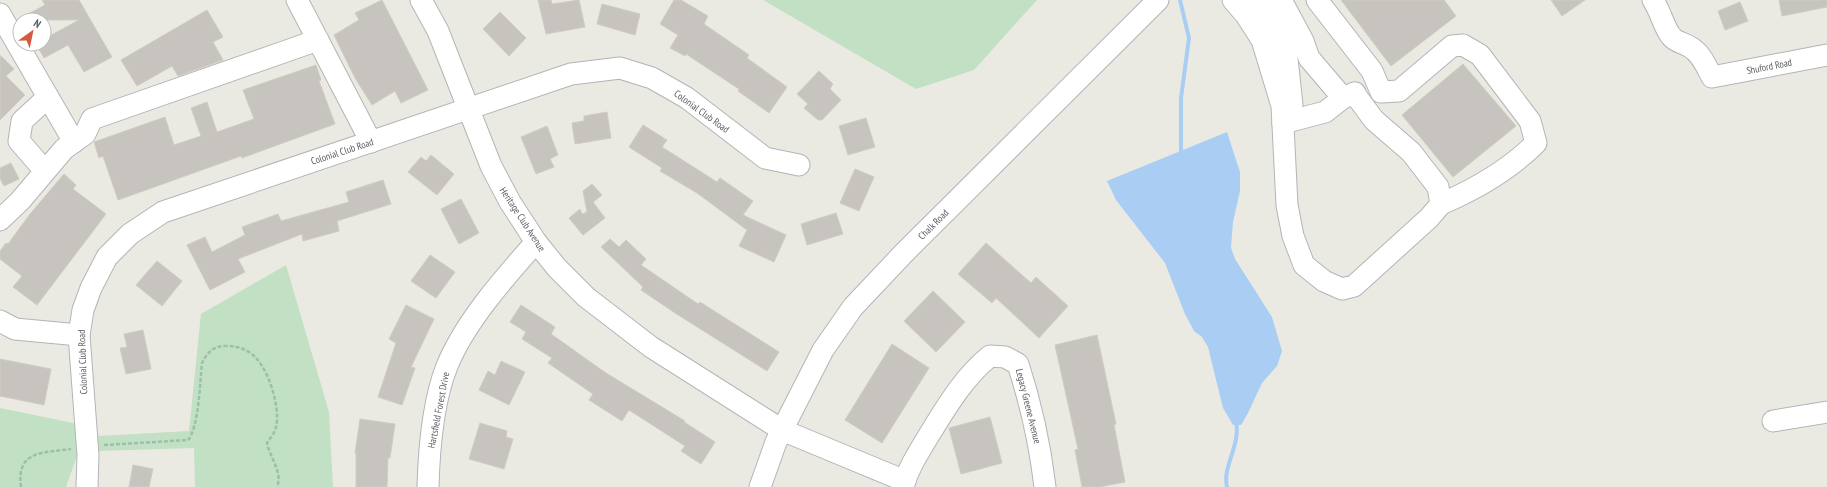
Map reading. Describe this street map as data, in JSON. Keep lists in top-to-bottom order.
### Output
{
  "streets": {
    "street": [
      "Shuford Road",
      "Colonial Club Road",
      "Heritage Club Avenue",
      "Chalk Road",
      "Legacy Greene Avenue",
      "Hartsfield Forest Drive"
    ]
  },
  "crossings": [
    ["Colonial Club Road", "Heritage Club Avenue"],
    ["Heritage Club Avenue", "Chalk Road"],
    ["Heritage Club Avenue", "Legacy Greene Avenue"],
    ["Heritage Club Avenue", "Hartsfield Forest Drive"],
    ["Chalk Road", "Legacy Greene Avenue"]
  ],
  "north": "top right"
}
